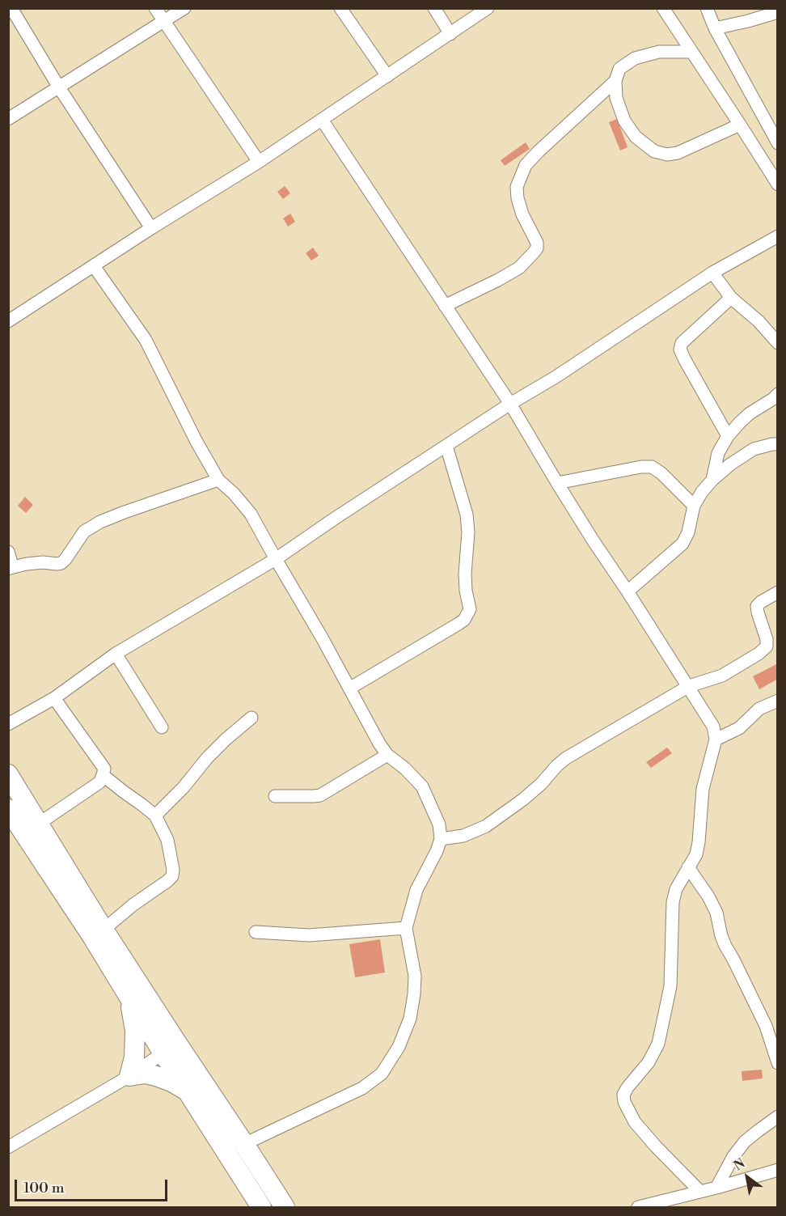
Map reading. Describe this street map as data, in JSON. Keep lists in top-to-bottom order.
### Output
{
  "scale_bar": "100 m",
  "north": "top left"
}
